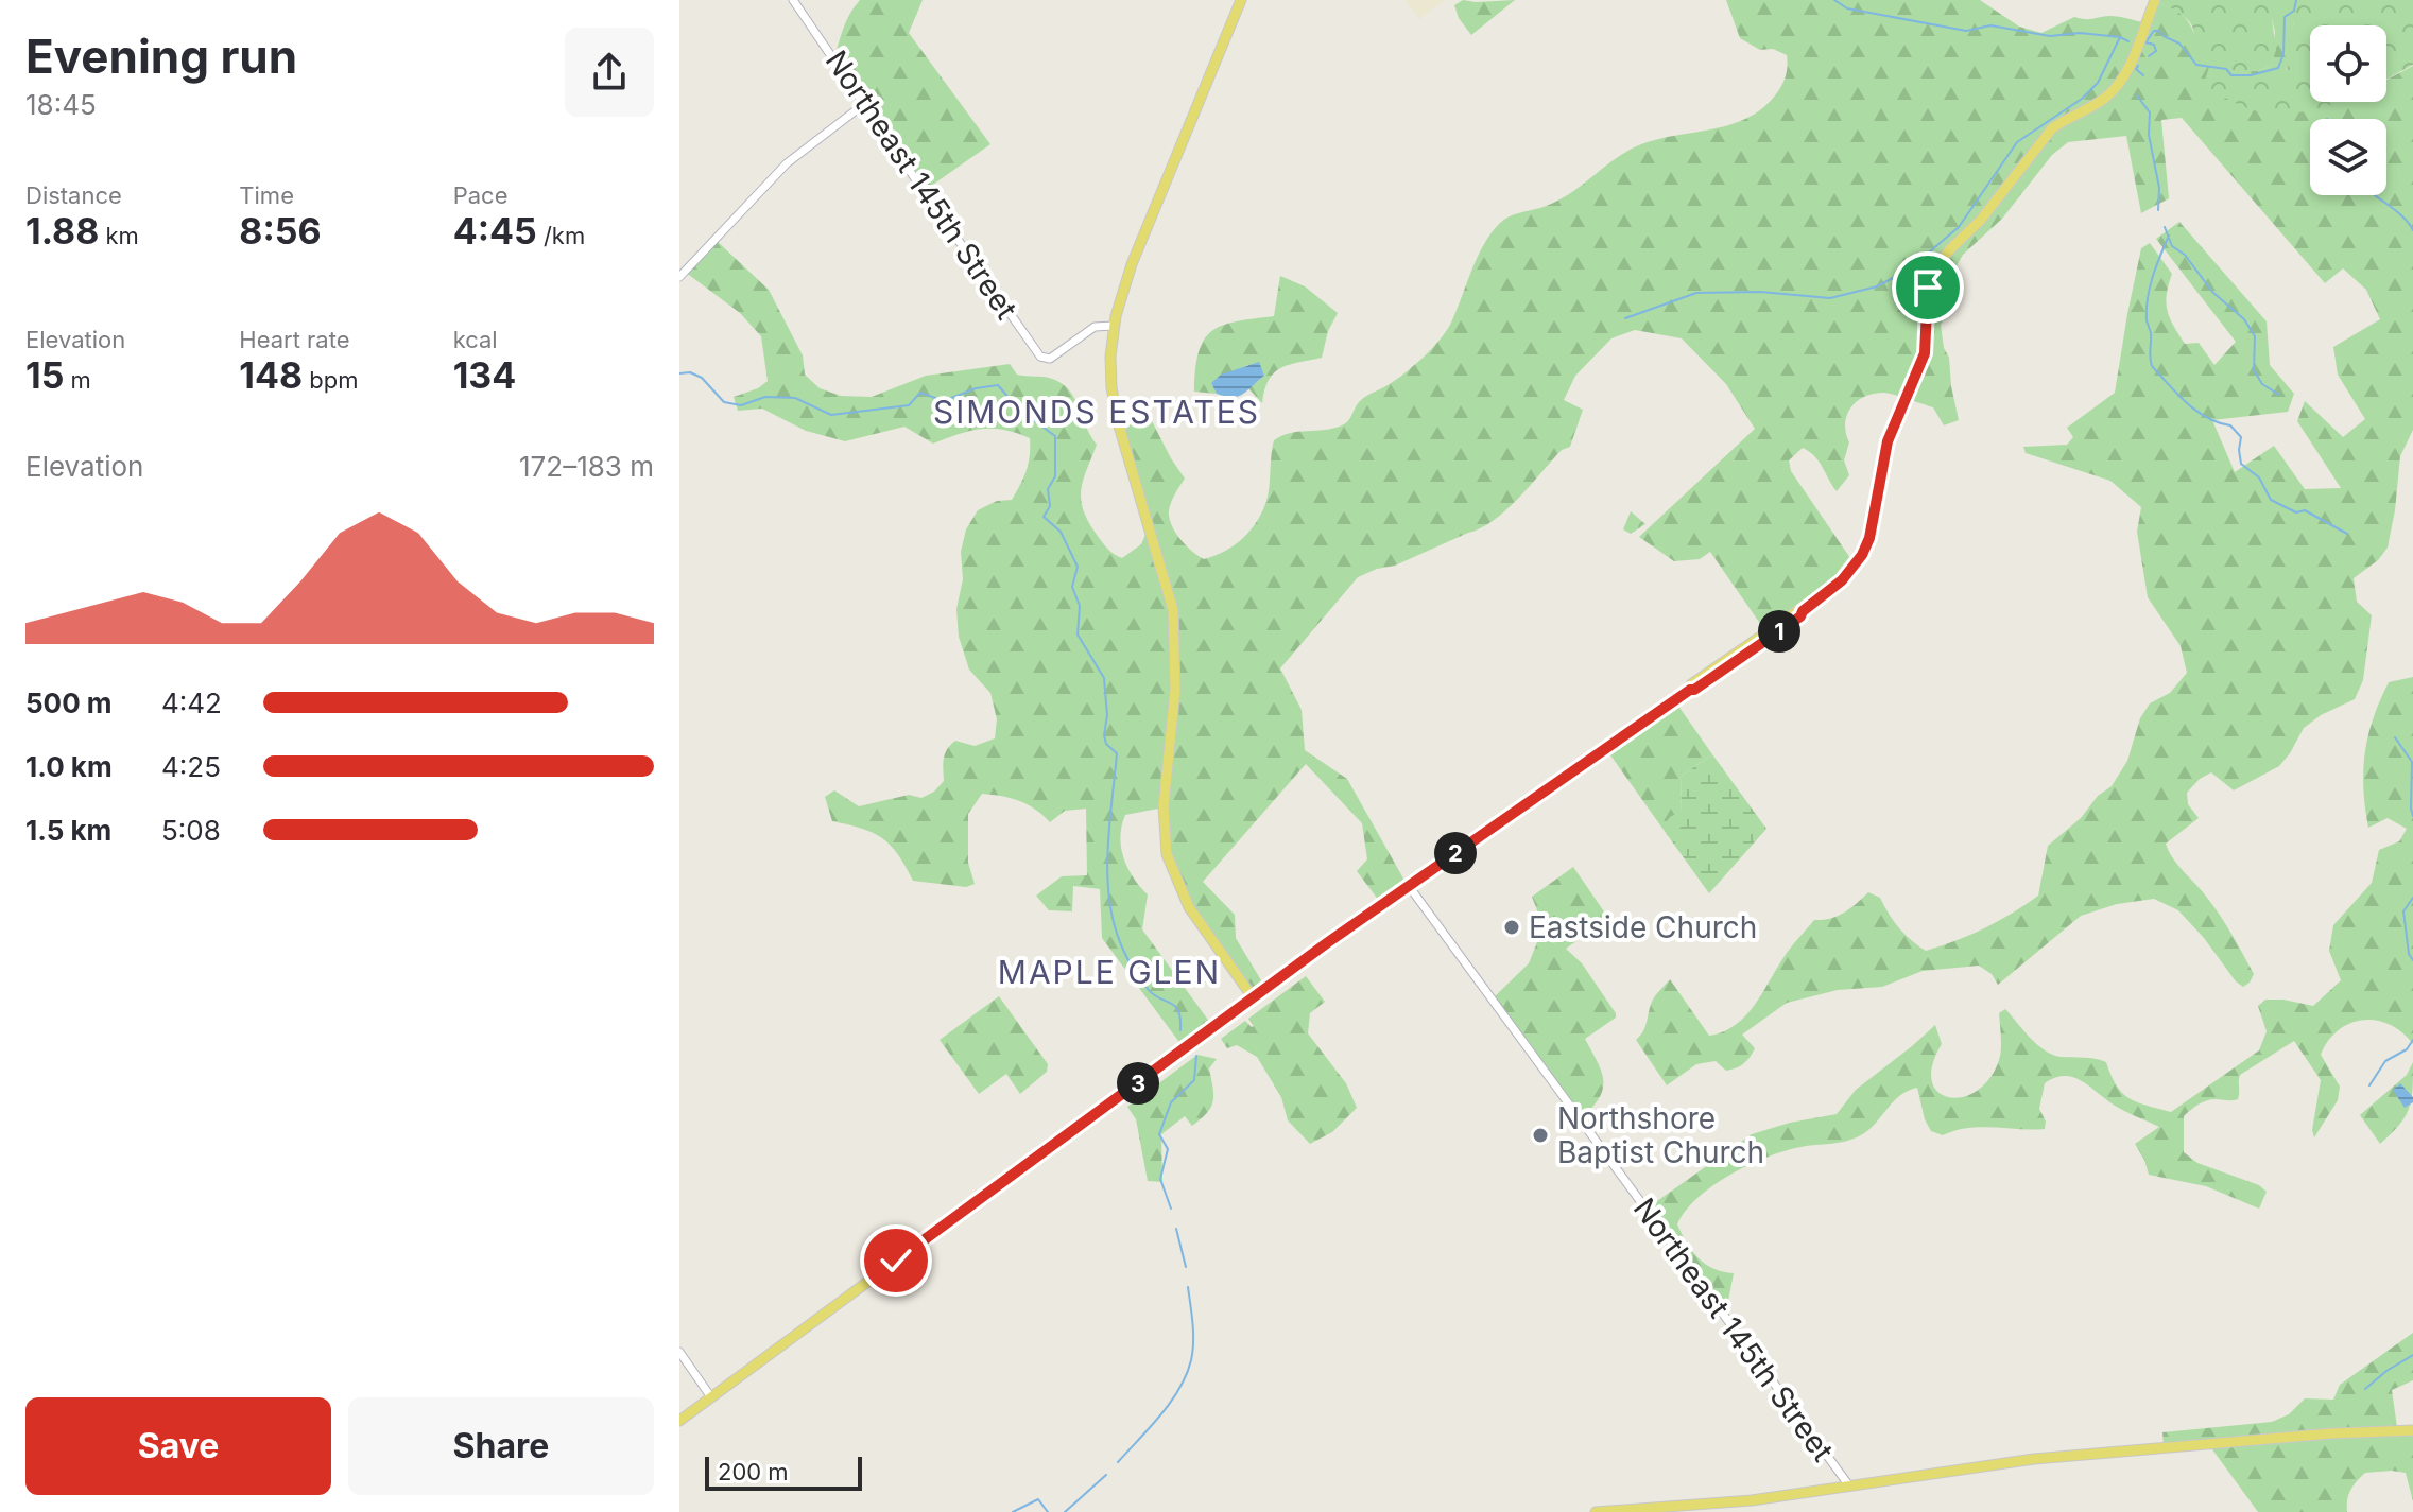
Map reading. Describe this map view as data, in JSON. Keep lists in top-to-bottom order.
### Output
{
  "streets": {
    "street": ["Northeast 145th Street"]
  },
  "districts": ["SIMONDS ESTATES", "MAPLE GLEN"],
  "places": ["Eastside Church", "Northshore Baptist Church"],
  "scale_bar": "200 m",
  "page": {
    "heading": ["Evening run", "18:45"],
    "stats": [
      ["Distance", "1.88 km"],
      ["Time", "8:56"],
      ["Pace", "4:45 /km"],
      ["Elevation", "15 m"],
      ["Heart rate", "148 bpm"],
      ["kcal", "134"]
    ],
    "chart": ["Elevation", "172–183 m"],
    "pins": ["1", "2", "3"],
    "list": [
      {
        "name": "500 m",
        "note": "4:42"
      },
      {
        "name": "1.0 km",
        "note": "4:25"
      },
      {
        "name": "1.5 km",
        "note": "5:08"
      }
    ],
    "buttons": ["Save", "Share"],
    "scale": "200 m"
  }
}
